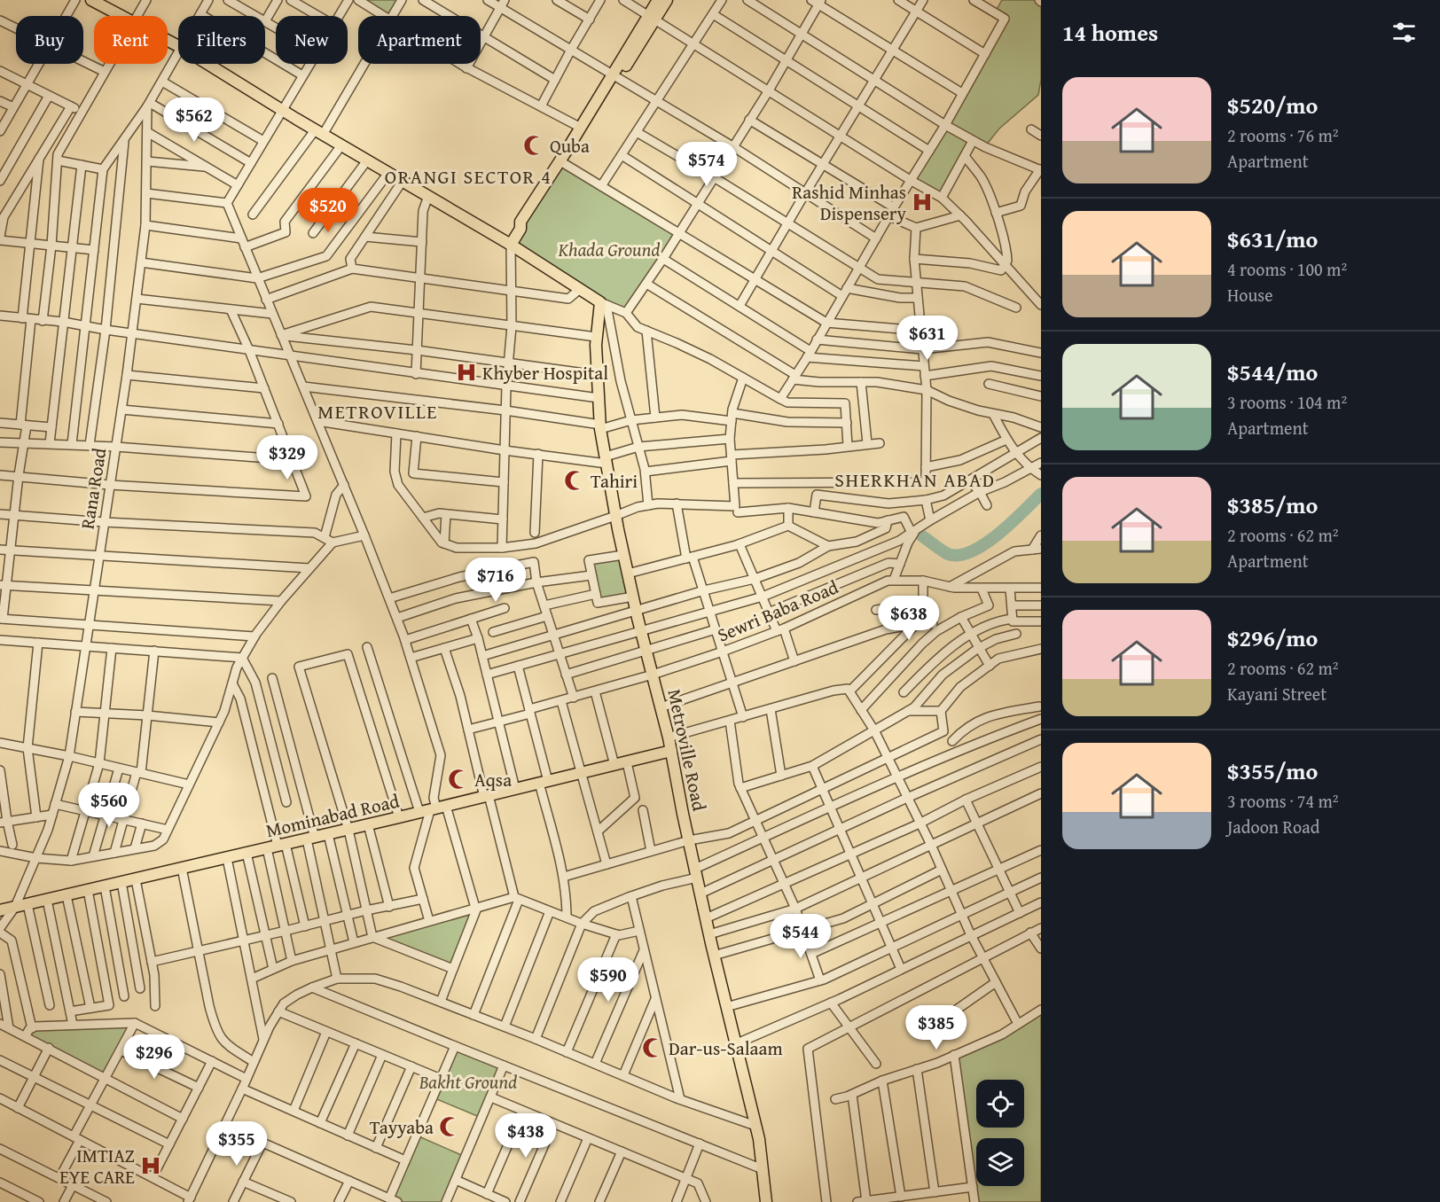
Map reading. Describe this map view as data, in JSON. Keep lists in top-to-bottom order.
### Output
{
  "streets": {
    "main road": ["Metroville Road", "Mominabad Road"],
    "street": ["Rana Road", "Sewri Baba Road"]
  },
  "crossings": [
    ["Rana Road", "Mominabad Road"],
    ["Sewri Baba Road", "Metroville Road"],
    ["Metroville Road", "Mominabad Road"]
  ],
  "districts": ["ORANGI SECTOR 4", "METROVILLE", "SHERKHAN ABAD"],
  "parks": ["Khada Ground", "Bakht Ground"],
  "places": {
    "mosque": [
      "Quba",
      "Tahiri",
      "Aqsa",
      "Dar-us-Salaam",
      "Tayyaba"
    ],
    "hospital": ["Rashid Minhas Dispensery", "Khyber Hospital", "IMTIAZ EYE CARE"]
  },
  "page": {
    "heading": "14 homes",
    "chip": [
      "Buy",
      "Rent",
      "Filters",
      "New",
      "Apartment"
    ],
    "list": [
      {
        "name": "$520/mo",
        "note": "2 rooms · 76 m² · Apartment"
      },
      {
        "name": "$631/mo",
        "note": "4 rooms · 100 m² · House"
      },
      {
        "name": "$544/mo",
        "note": "3 rooms · 104 m² · Apartment"
      },
      {
        "name": "$385/mo",
        "note": "2 rooms · 62 m² · Apartment"
      },
      {
        "name": "$296/mo",
        "note": "2 rooms · 62 m² · Kayani Street"
      },
      {
        "name": "$355/mo",
        "note": "3 rooms · 74 m² · Jadoon Road"
      }
    ],
    "price": [
      "$562",
      "$574",
      "$520",
      "$631",
      "$329",
      "$716",
      "$638",
      "$560",
      "$544",
      "$590",
      "$385",
      "$296",
      "$438",
      "$355"
    ]
  }
}
